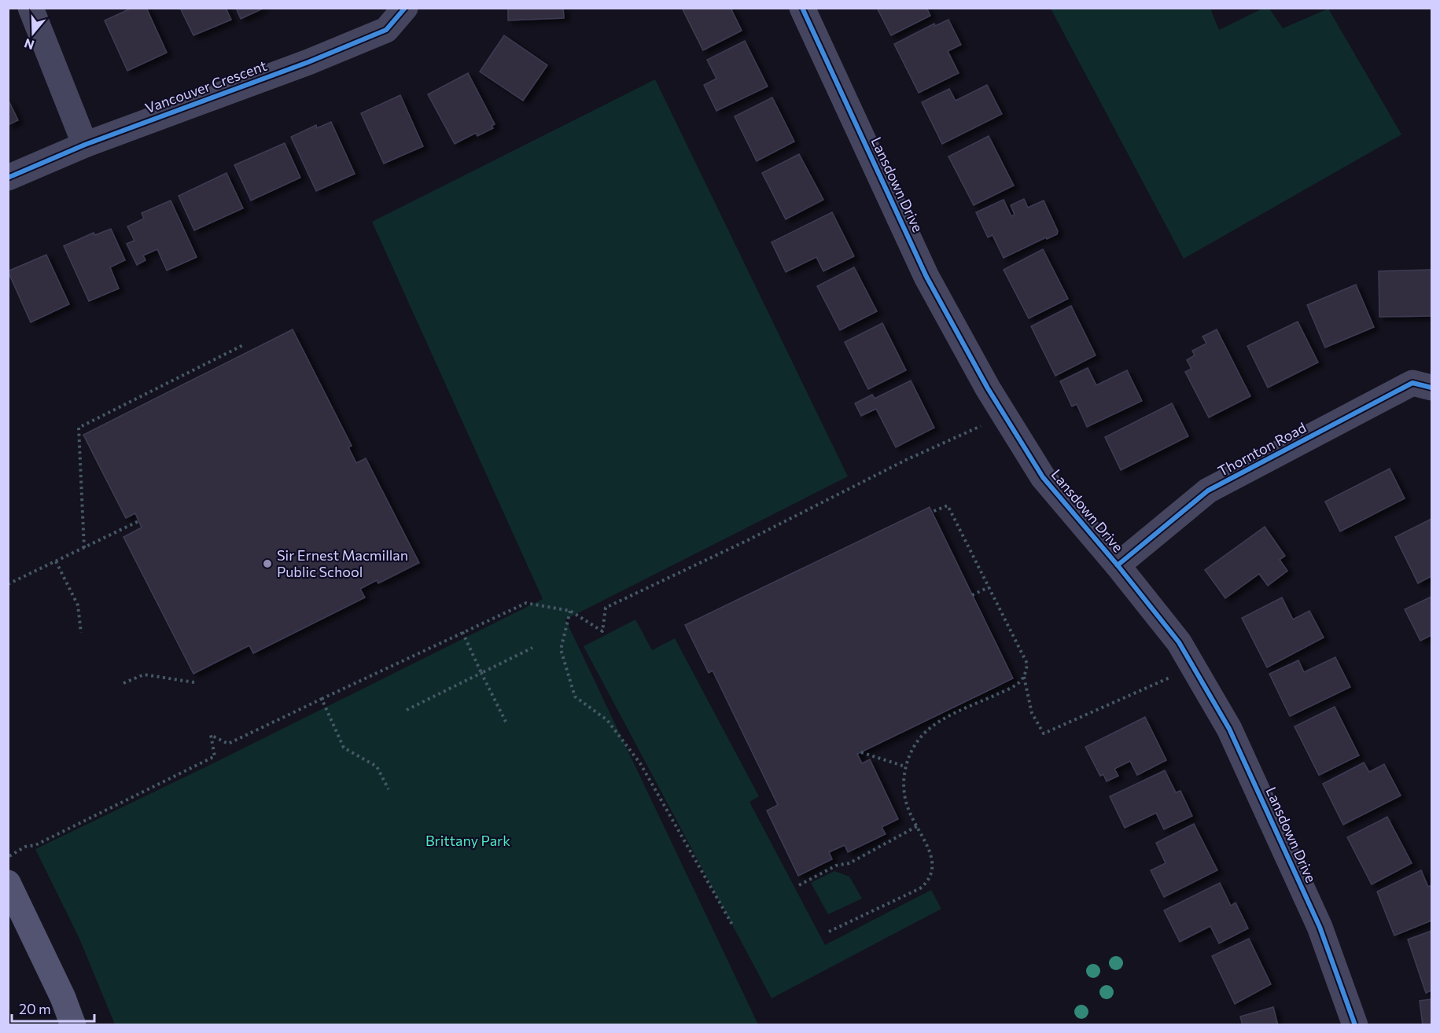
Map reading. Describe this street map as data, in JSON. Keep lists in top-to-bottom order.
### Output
{
  "streets": {
    "street": ["Vancouver Crescent", "Lansdown Drive", "Thornton Road"]
  },
  "crossings": [
    ["Lansdown Drive", "Thornton Road"]
  ],
  "parks": ["Brittany Park"],
  "places": ["Sir Ernest Macmillan Public School"],
  "scale_bar": "20 m",
  "north": "bottom"
}
